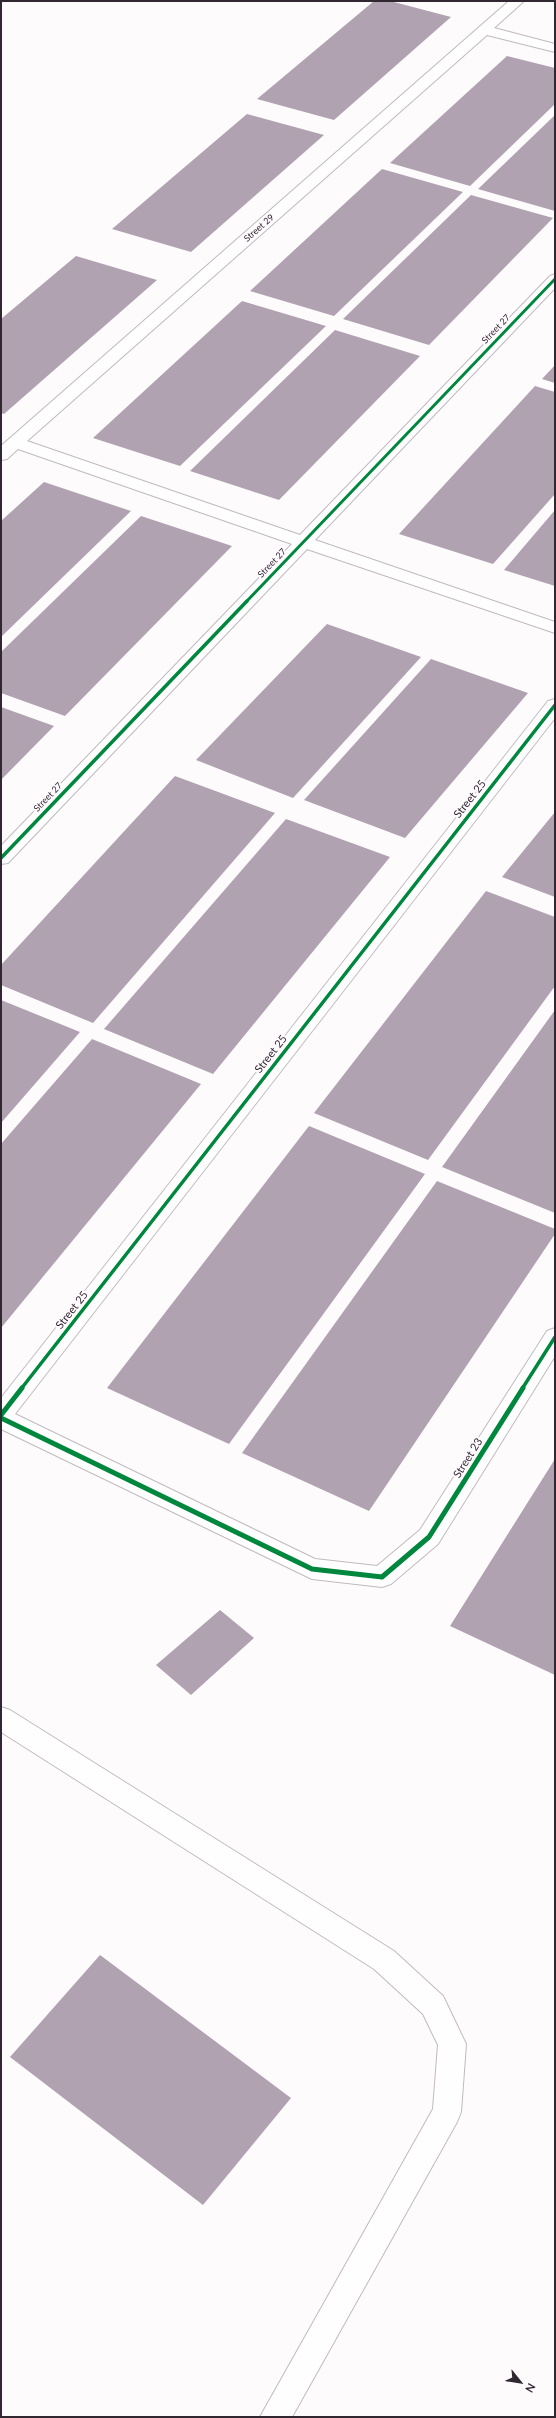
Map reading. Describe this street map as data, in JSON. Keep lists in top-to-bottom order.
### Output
{
  "streets": {
    "street": [
      "Street 29",
      "Street 27",
      "Street 25",
      "Street 23"
    ]
  },
  "north": "bottom right"
}
